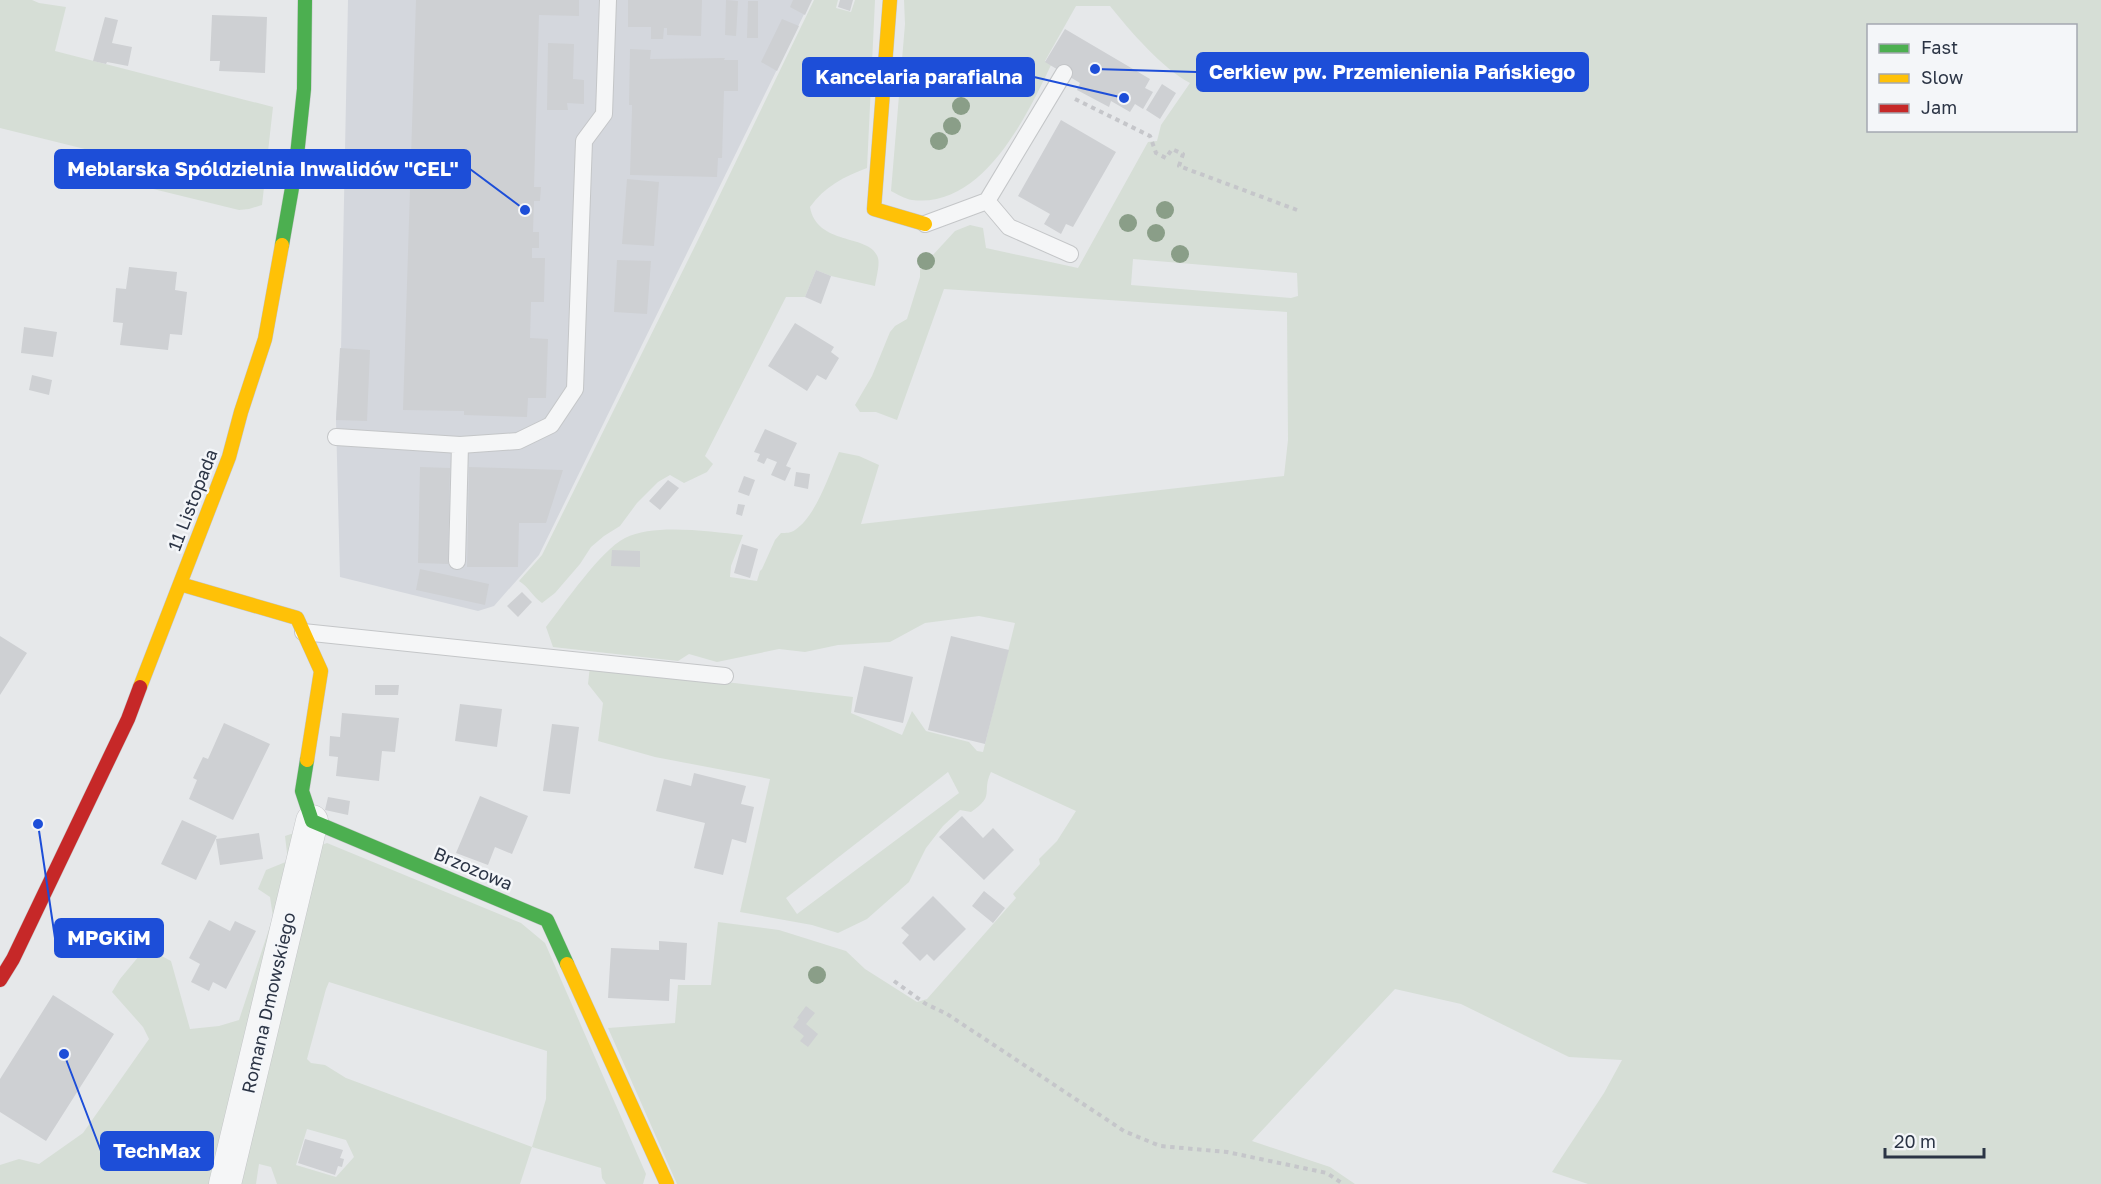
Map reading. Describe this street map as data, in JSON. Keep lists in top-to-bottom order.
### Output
{
  "streets": {
    "street": ["11 Listopada", "Brzozowa", "Romana Dmowskiego"]
  },
  "crossings": [
    ["Brzozowa", "Romana Dmowskiego"]
  ],
  "places": [
    "Cerkiew pw. Przemienienia Pańskiego",
    "Kancelaria parafialna",
    "Meblarska Spóldzielnia Inwalidów \"CEL\"",
    "MPGKiM",
    "TechMax"
  ],
  "legend": ["Fast", "Slow", "Jam"],
  "scale_bar": "20 m"
}
